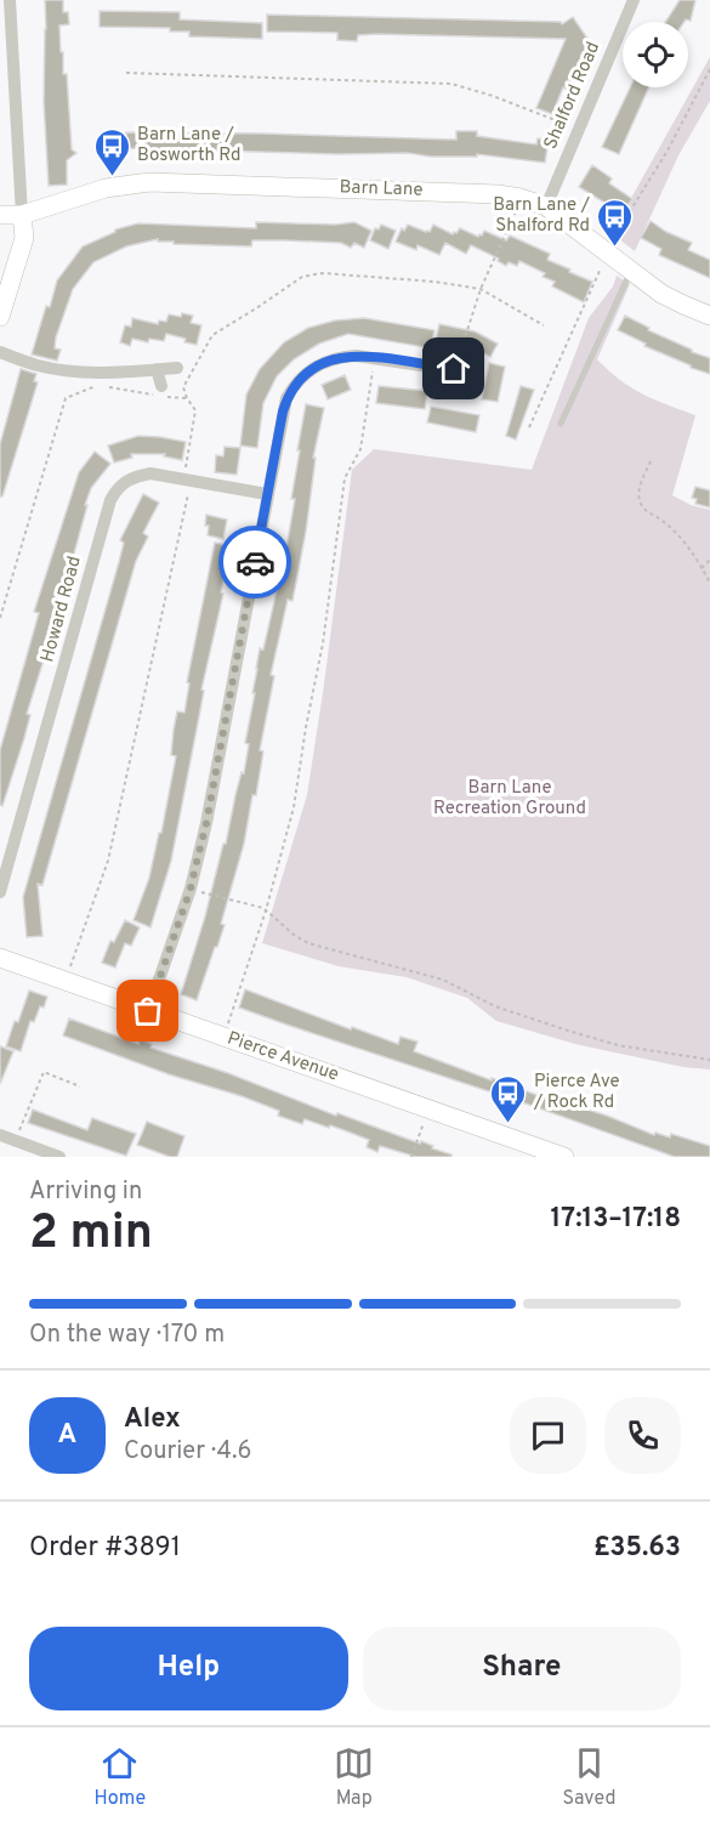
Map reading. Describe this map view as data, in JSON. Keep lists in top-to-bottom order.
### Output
{
  "streets": {
    "street": [
      "Shalford Road",
      "Barn Lane",
      "Howard Road",
      "Pierce Avenue"
    ]
  },
  "crossings": [
    ["Shalford Road", "Barn Lane"]
  ],
  "parks": ["Barn Lane Recreation Ground"],
  "places": {
    "bus stop": ["Barn Lane / Bosworth Rd", "Barn Lane / Shalford Rd", "Pierce Ave / Rock Rd"]
  },
  "page": {
    "heading": ["2 min", "Arriving in", "17:13–17:18"],
    "panel": [
      "Alex",
      "Courier · 4.6",
      "Order #3891",
      "£35.63"
    ],
    "bar": "On the way · 170 m",
    "round": "A",
    "buttons": ["Help", "Share"],
    "tabs": ["Home", "Map", "Saved"]
  }
}
